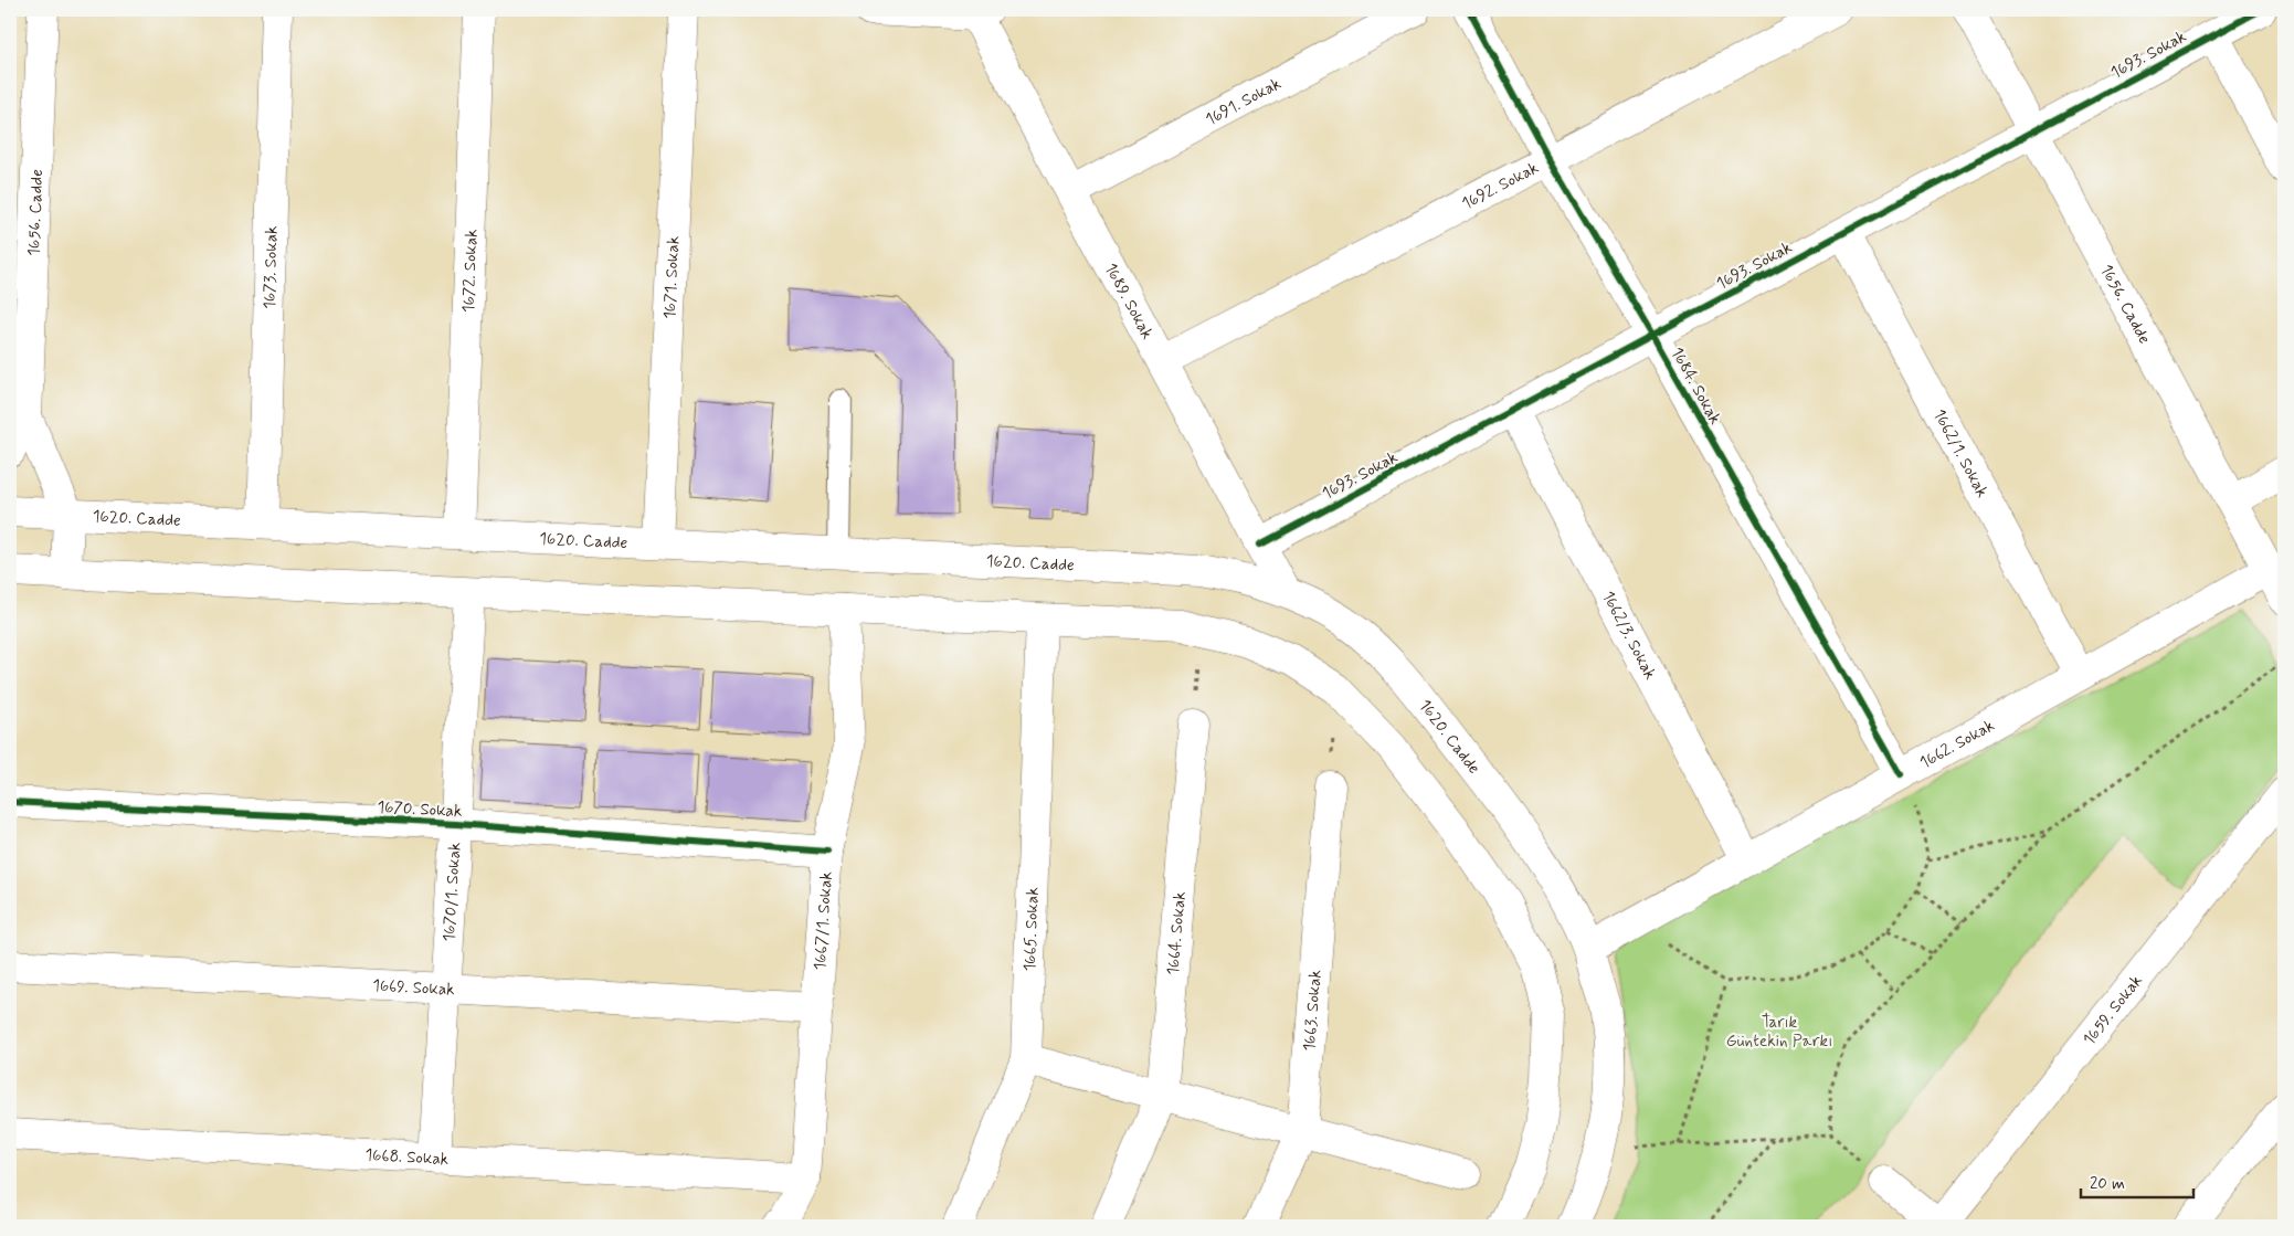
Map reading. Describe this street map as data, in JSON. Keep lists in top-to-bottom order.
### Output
{
  "streets": {
    "street": [
      "1693. Sokak",
      "1691. Sokak",
      "1692. Sokak",
      "1656. Cadde",
      "1673. Sokak",
      "1672. Sokak",
      "1671. Sokak",
      "1689. Sokak",
      "1684. Sokak",
      "1662/1. Sokak",
      "1620. Cadde",
      "1662/3. Sokak",
      "1662. Sokak",
      "1670. Sokak",
      "1670/1. Sokak",
      "1667/1. Sokak",
      "1665. Sokak",
      "1664. Sokak",
      "1669. Sokak",
      "1659. Sokak",
      "1663. Sokak",
      "1668. Sokak"
    ]
  },
  "crossings": [
    ["1693. Sokak", "1656. Cadde"],
    ["1693. Sokak", "1689. Sokak"],
    ["1693. Sokak", "1684. Sokak"],
    ["1693. Sokak", "1662/1. Sokak"],
    ["1693. Sokak", "1662/3. Sokak"],
    ["1691. Sokak", "1689. Sokak"],
    ["1692. Sokak", "1689. Sokak"],
    ["1692. Sokak", "1684. Sokak"],
    ["1656. Cadde", "1620. Cadde"],
    ["1656. Cadde", "1662. Sokak"],
    ["1673. Sokak", "1620. Cadde"],
    ["1672. Sokak", "1620. Cadde"],
    ["1671. Sokak", "1620. Cadde"],
    ["1689. Sokak", "1620. Cadde"],
    ["1684. Sokak", "1662. Sokak"],
    ["1662/1. Sokak", "1662. Sokak"],
    ["1620. Cadde", "1662. Sokak"],
    ["1662/3. Sokak", "1662. Sokak"],
    ["1670. Sokak", "1670/1. Sokak"],
    ["1670. Sokak", "1667/1. Sokak"],
    ["1670/1. Sokak", "1669. Sokak"],
    ["1670/1. Sokak", "1668. Sokak"],
    ["1667/1. Sokak", "1669. Sokak"],
    ["1667/1. Sokak", "1668. Sokak"]
  ],
  "parks": ["Tarık Güntekin Parkı"],
  "scale_bar": "20 m"
}
